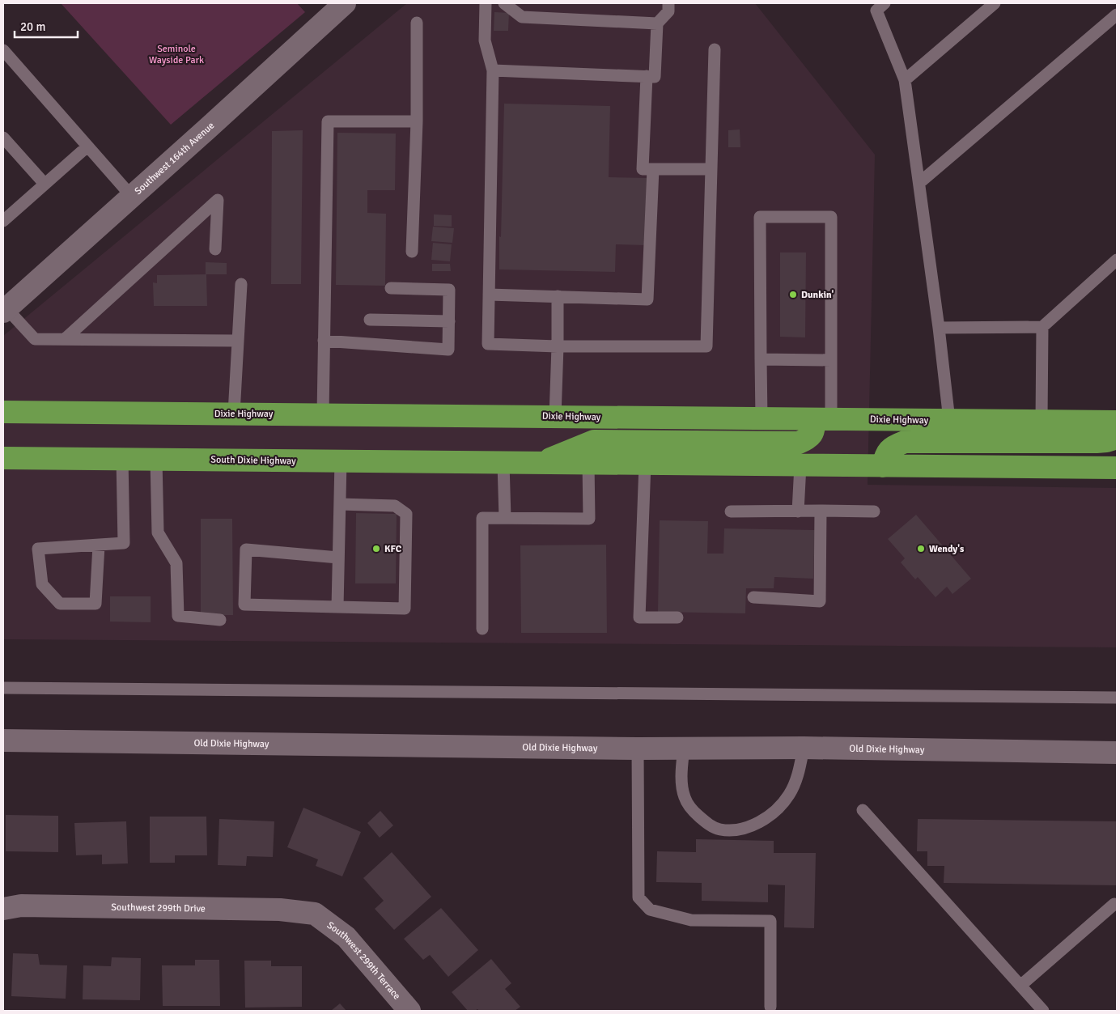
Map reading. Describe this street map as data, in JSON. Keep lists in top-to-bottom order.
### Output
{
  "streets": {
    "highway": ["Dixie Highway", "South Dixie Highway"],
    "street": [
      "Southwest 164th Avenue",
      "Old Dixie Highway",
      "Southwest 299th Drive",
      "Southwest 299th Terrace"
    ]
  },
  "crossings": [
    ["Southwest 299th Drive", "Southwest 299th Terrace"]
  ],
  "parks": ["Seminole Wayside Park"],
  "places": ["Dunkin'", "KFC", "Wendy's"],
  "scale_bar": "20 m"
}
